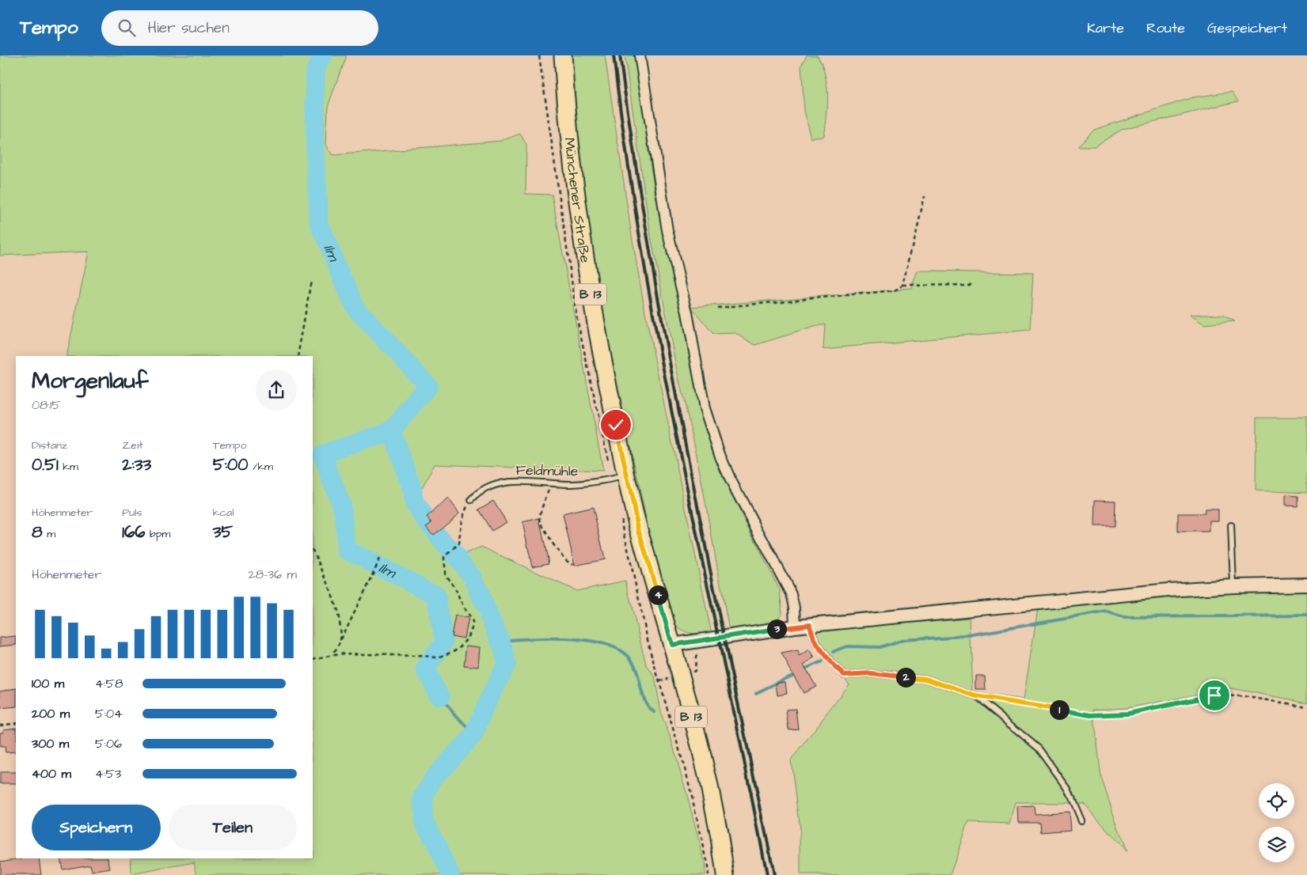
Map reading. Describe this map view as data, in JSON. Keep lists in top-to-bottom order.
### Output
{
  "streets": {
    "main road": ["Münchener Straße", "B 13"],
    "lane": ["Feldmühle"]
  },
  "crossings": [
    ["Münchener Straße", "Feldmühle"]
  ],
  "water": ["Ilm"],
  "page": {
    "header": "Tempo",
    "search": "Hier suchen",
    "nav": ["Karte", "Route", "Gespeichert"],
    "heading": ["Morgenlauf", "08:15"],
    "stats": [
      ["Distanz", "0.51 km"],
      ["Zeit", "2:33"],
      ["Tempo", "5:00 /km"],
      ["Höhenmeter", "8 m"],
      ["Puls", "166 bpm"],
      ["kcal", "35"]
    ],
    "chart": ["Höhenmeter", "28–36 m"],
    "pins": [
      "4",
      "3",
      "2",
      "1"
    ],
    "list": [
      {
        "name": "100 m",
        "note": "4:58"
      },
      {
        "name": "200 m",
        "note": "5:04"
      },
      {
        "name": "300 m",
        "note": "5:06"
      },
      {
        "name": "400 m",
        "note": "4:53"
      }
    ],
    "buttons": ["Speichern", "Teilen"]
  }
}
